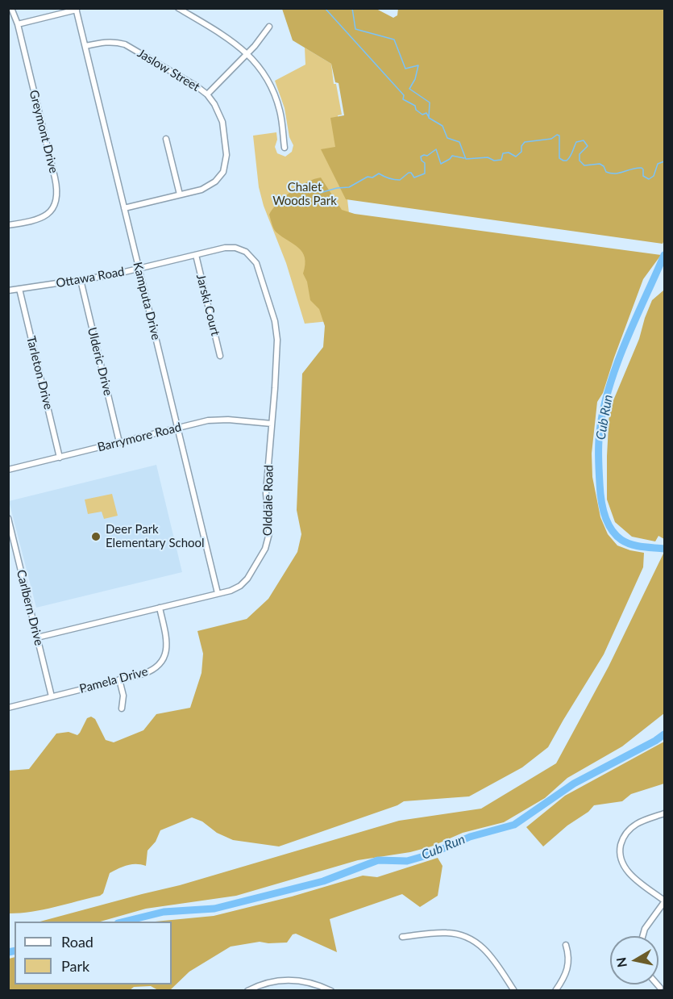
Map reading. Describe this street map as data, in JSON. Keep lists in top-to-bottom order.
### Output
{
  "streets": {
    "street": [
      "Jaslow Street",
      "Greymont Drive",
      "Ottawa Road",
      "Kamputa Drive",
      "Jarski Court",
      "Ulderic Drive",
      "Tarleton Drive",
      "Barrymore Road",
      "Olddale Road",
      "Carlbern Drive",
      "Pamela Drive"
    ]
  },
  "crossings": [
    ["Jaslow Street", "Kamputa Drive"],
    ["Ottawa Road", "Kamputa Drive"],
    ["Ottawa Road", "Jarski Court"],
    ["Ottawa Road", "Ulderic Drive"],
    ["Ottawa Road", "Tarleton Drive"],
    ["Ottawa Road", "Olddale Road"],
    ["Kamputa Drive", "Barrymore Road"],
    ["Kamputa Drive", "Olddale Road"],
    ["Ulderic Drive", "Barrymore Road"],
    ["Tarleton Drive", "Barrymore Road"],
    ["Barrymore Road", "Olddale Road"],
    ["Olddale Road", "Carlbern Drive"],
    ["Olddale Road", "Pamela Drive"],
    ["Carlbern Drive", "Pamela Drive"]
  ],
  "water": ["Cub Run"],
  "parks": ["Chalet Woods Park"],
  "places": ["Deer Park Elementary School"],
  "legend": ["Road", "Park"],
  "north": "left"
}
